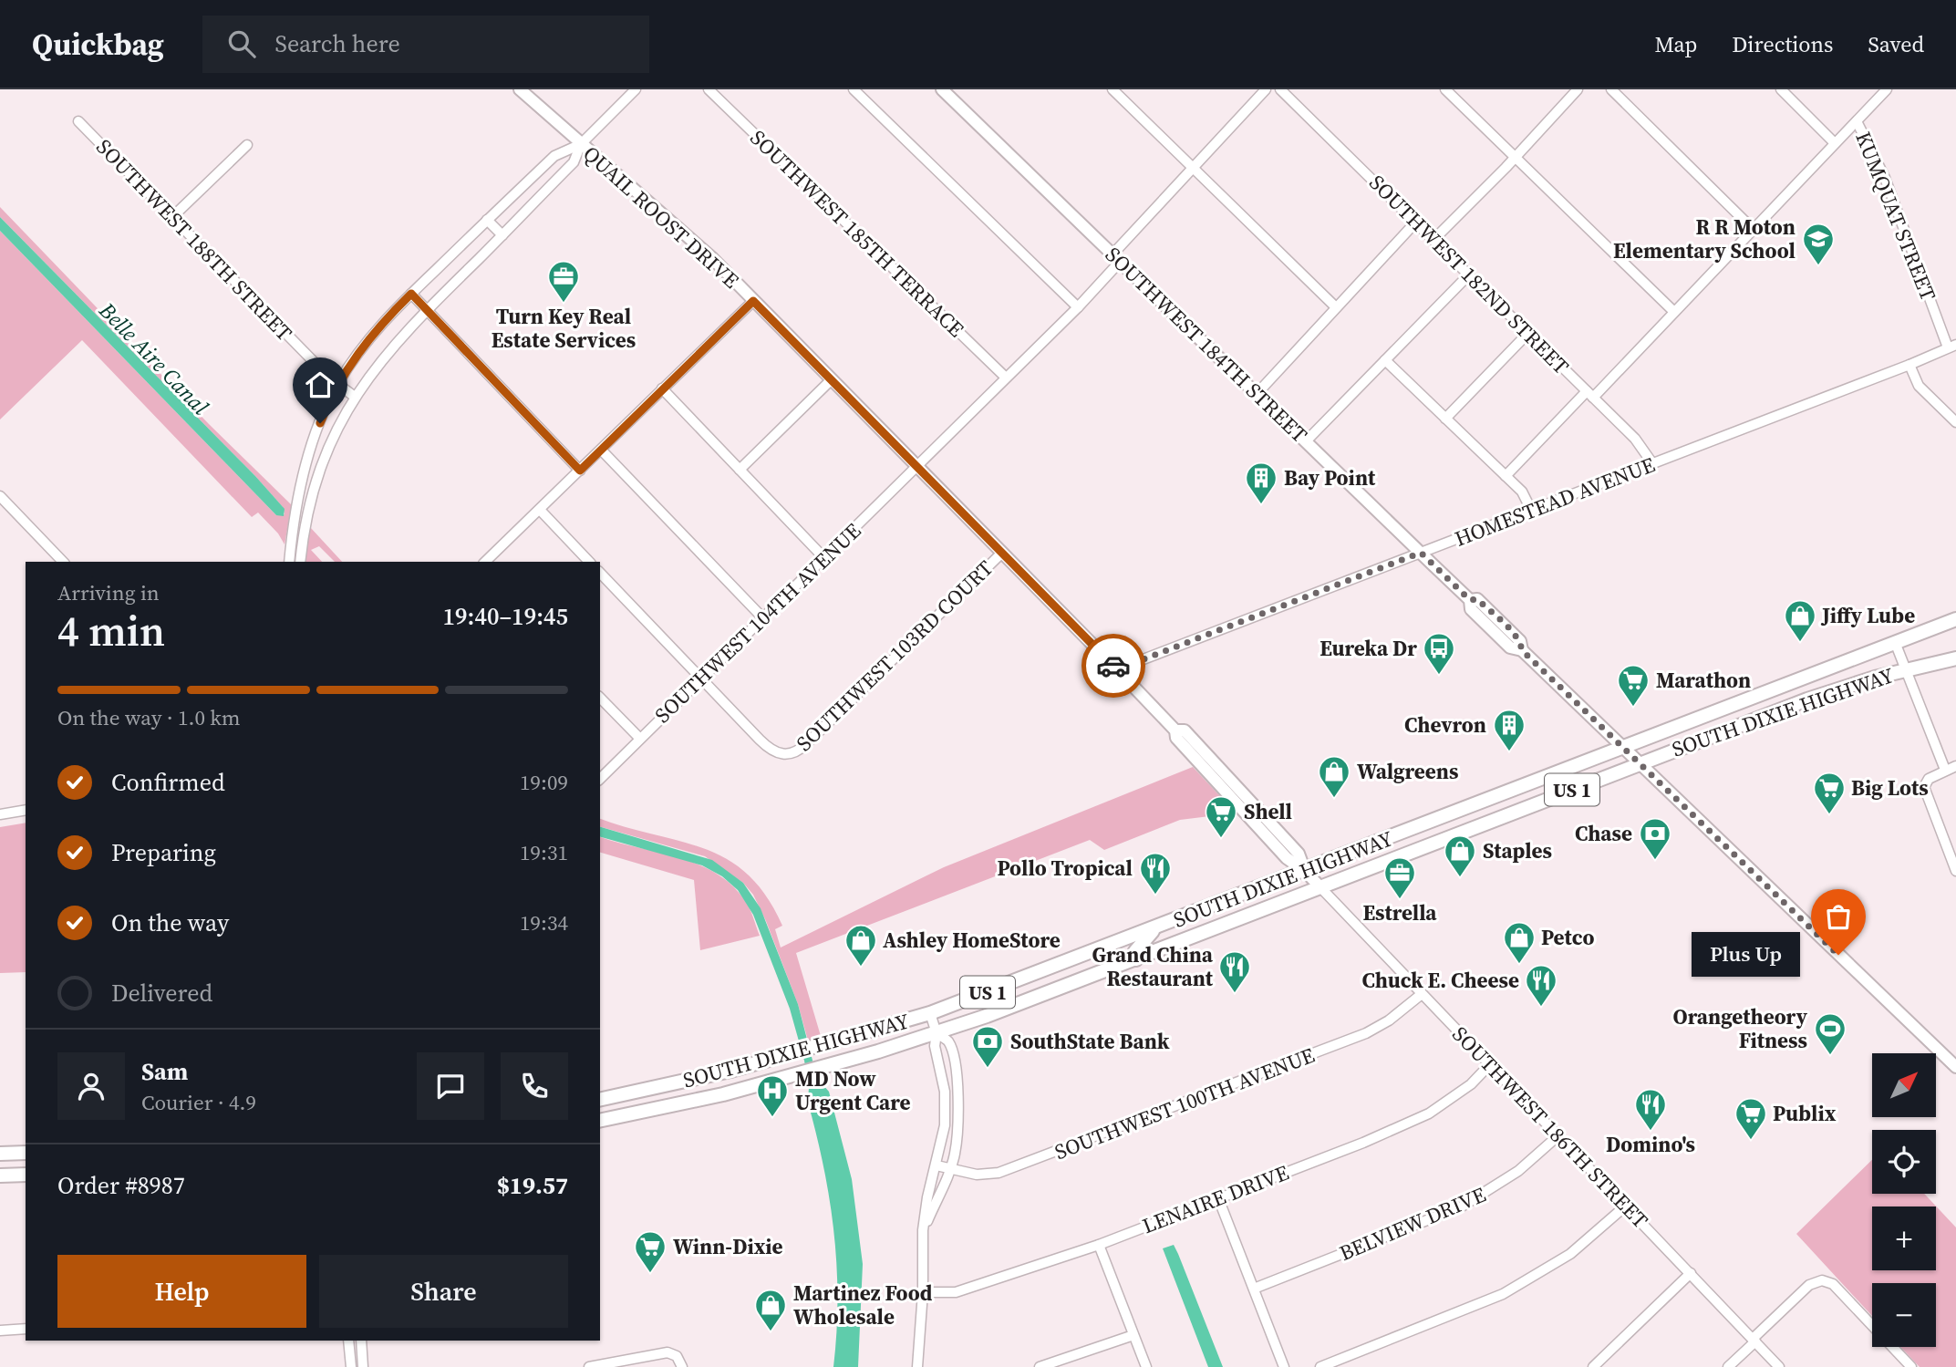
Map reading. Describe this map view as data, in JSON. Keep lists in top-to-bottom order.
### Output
{
  "streets": {
    "highway": ["SOUTH DIXIE HIGHWAY", "US 1"],
    "main road": ["QUAIL ROOST DRIVE", "SOUTHWEST 184TH STREET"],
    "street": [
      "KUMQUAT STREET",
      "SOUTHWEST 185TH TERRACE",
      "SOUTHWEST 188TH STREET",
      "SOUTHWEST 182ND STREET",
      "HOMESTEAD AVENUE",
      "SOUTHWEST 104TH AVENUE",
      "SOUTHWEST 103RD COURT",
      "SOUTHWEST 100TH AVENUE",
      "SOUTHWEST 186TH STREET",
      "LENAIRE DRIVE",
      "BELVIEW DRIVE"
    ]
  },
  "crossings": [
    ["KUMQUAT STREET", "HOMESTEAD AVENUE"],
    ["QUAIL ROOST DRIVE", "HOMESTEAD AVENUE"],
    ["QUAIL ROOST DRIVE", "SOUTHWEST 104TH AVENUE"],
    ["QUAIL ROOST DRIVE", "SOUTHWEST 103RD COURT"],
    ["QUAIL ROOST DRIVE", "SOUTH DIXIE HIGHWAY"],
    ["QUAIL ROOST DRIVE", "SOUTHWEST 186TH STREET"],
    ["SOUTHWEST 185TH TERRACE", "SOUTHWEST 104TH AVENUE"],
    ["SOUTHWEST 182ND STREET", "HOMESTEAD AVENUE"],
    ["SOUTHWEST 184TH STREET", "HOMESTEAD AVENUE"],
    ["SOUTHWEST 184TH STREET", "SOUTHWEST 104TH AVENUE"],
    ["SOUTHWEST 184TH STREET", "SOUTH DIXIE HIGHWAY"],
    ["SOUTHWEST 104TH AVENUE", "SOUTHWEST 103RD COURT"],
    ["SOUTH DIXIE HIGHWAY", "SOUTHWEST 186TH STREET"],
    ["SOUTHWEST 100TH AVENUE", "SOUTHWEST 186TH STREET"],
    ["SOUTHWEST 186TH STREET", "LENAIRE DRIVE"],
    ["SOUTHWEST 186TH STREET", "BELVIEW DRIVE"]
  ],
  "water": ["Belle Aire Canal"],
  "places": {
    "school or university": ["R R Moton Elementary School"],
    "office": ["Turn Key Real Estate Services", "Estrella"],
    "building": ["Bay Point", "Chevron"],
    "shop": [
      "Jiffy Lube",
      "Walgreens",
      "Staples",
      "Petco",
      "Ashley HomeStore",
      "Martinez Food Wholesale"
    ],
    "bus stop": ["Eureka Dr"],
    "supermarket": [
      "Marathon",
      "Big Lots",
      "Shell",
      "Publix",
      "Winn-Dixie"
    ],
    "bank": ["Chase", "SouthState Bank"],
    "restaurant": [
      "Pollo Tropical",
      "Grand China Restaurant",
      "Chuck E. Cheese",
      "Domino's"
    ],
    "other": ["Plus Up"],
    "sports": ["Orangetheory Fitness"],
    "hospital": ["MD Now Urgent Care"]
  },
  "north": "top right",
  "page": {
    "header": "Quickbag",
    "search": "Search here",
    "nav": ["Map", "Directions", "Saved"],
    "heading": ["4 min", "Arriving in", "19:40–19:45"],
    "panel": [
      "Sam",
      "Courier · 4.9",
      "Order #8987",
      "$19.57"
    ],
    "bar": "On the way · 1.0 km",
    "list": [
      ["Confirmed", "19:09"],
      ["Preparing", "19:31"],
      ["On the way", "19:34"],
      "Delivered"
    ],
    "bubble": "Plus Up",
    "map_buttons": ["+", "−"],
    "buttons": ["Help", "Share"]
  }
}
